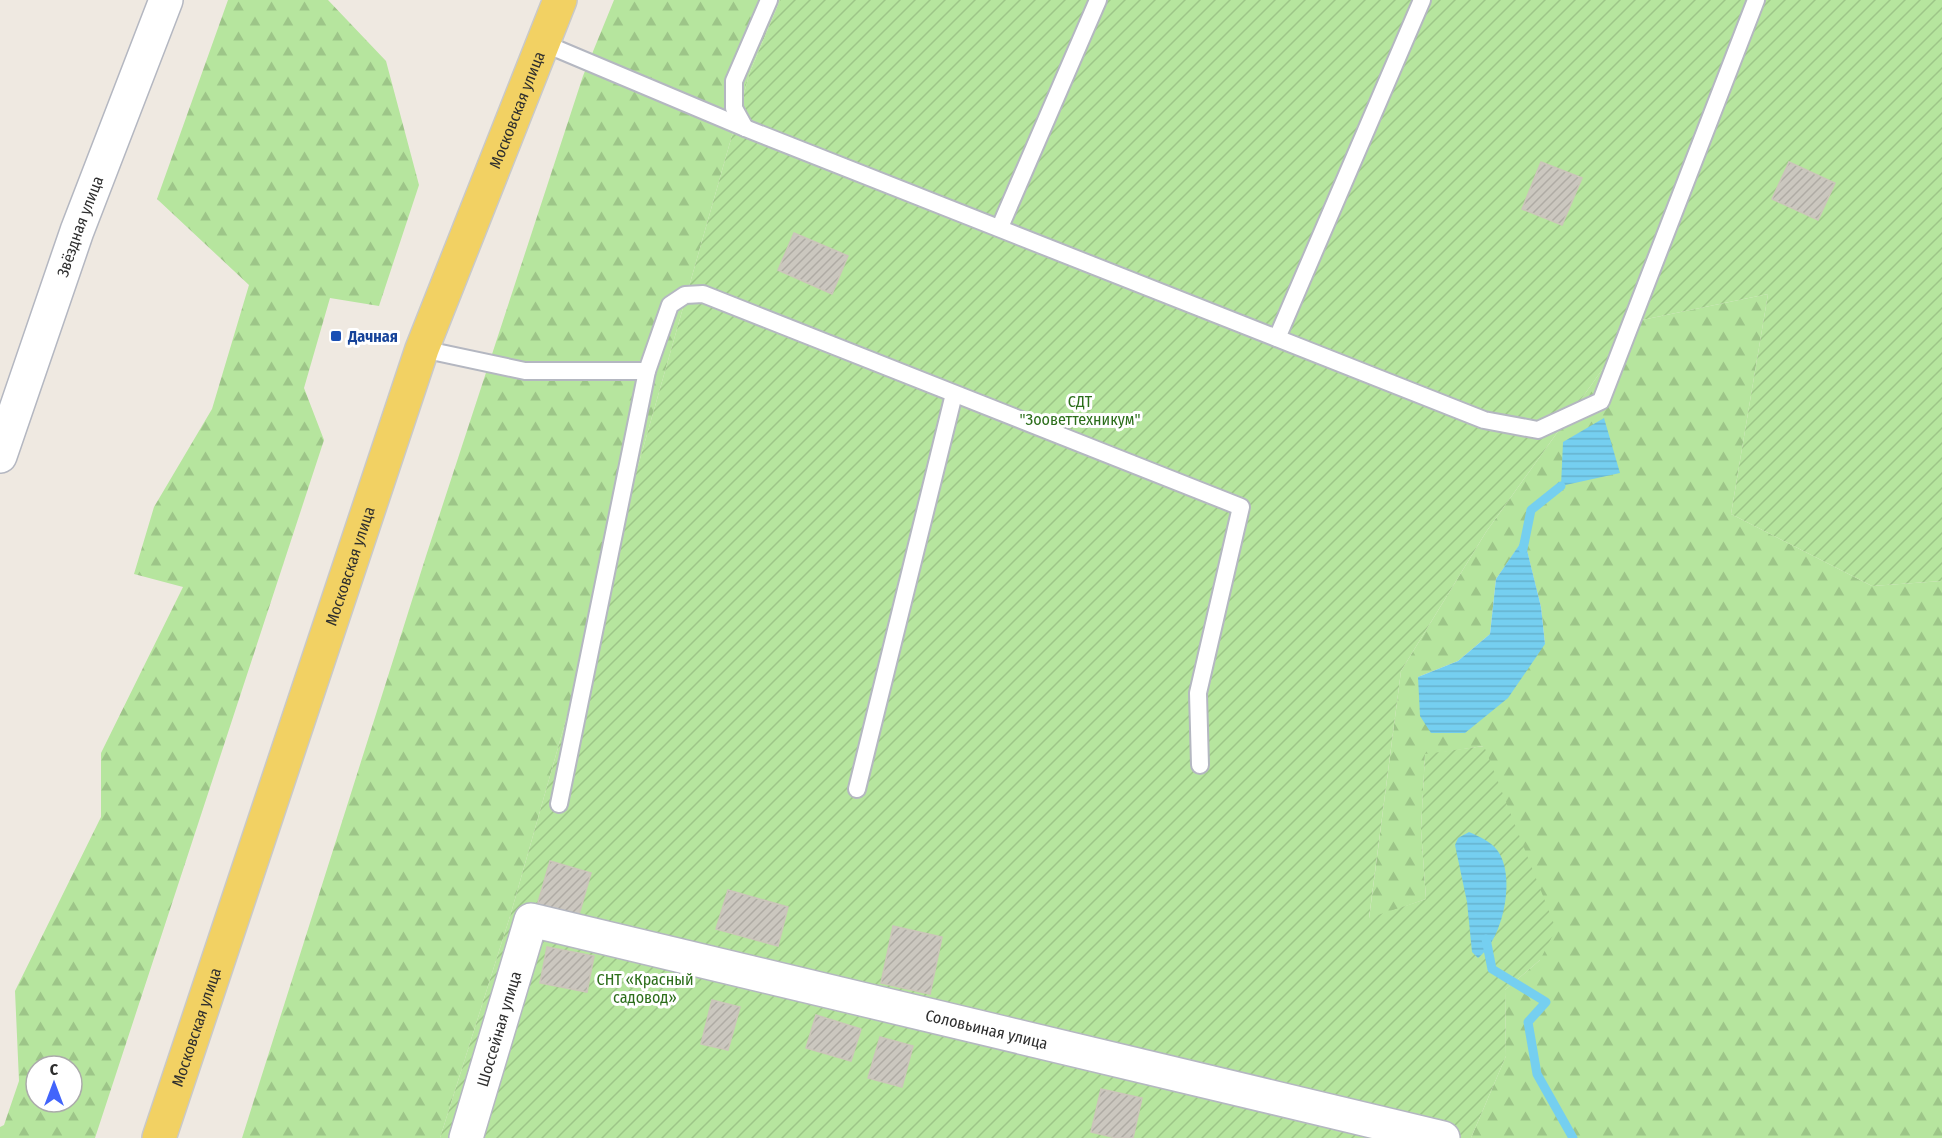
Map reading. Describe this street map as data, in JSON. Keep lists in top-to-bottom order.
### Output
{
  "streets": {
    "main road": ["Московская улица"],
    "street": ["Звёздная улица", "Шоссейная улица", "Соловьиная улица"]
  },
  "crossings": [
    ["Шоссейная улица", "Соловьиная улица"]
  ],
  "parks": ["СДТ \"Зооветтехникум\"", "СНТ «Красный садовод»"],
  "places": {
    "transit": ["Дачная"]
  },
  "north": "top"
}
